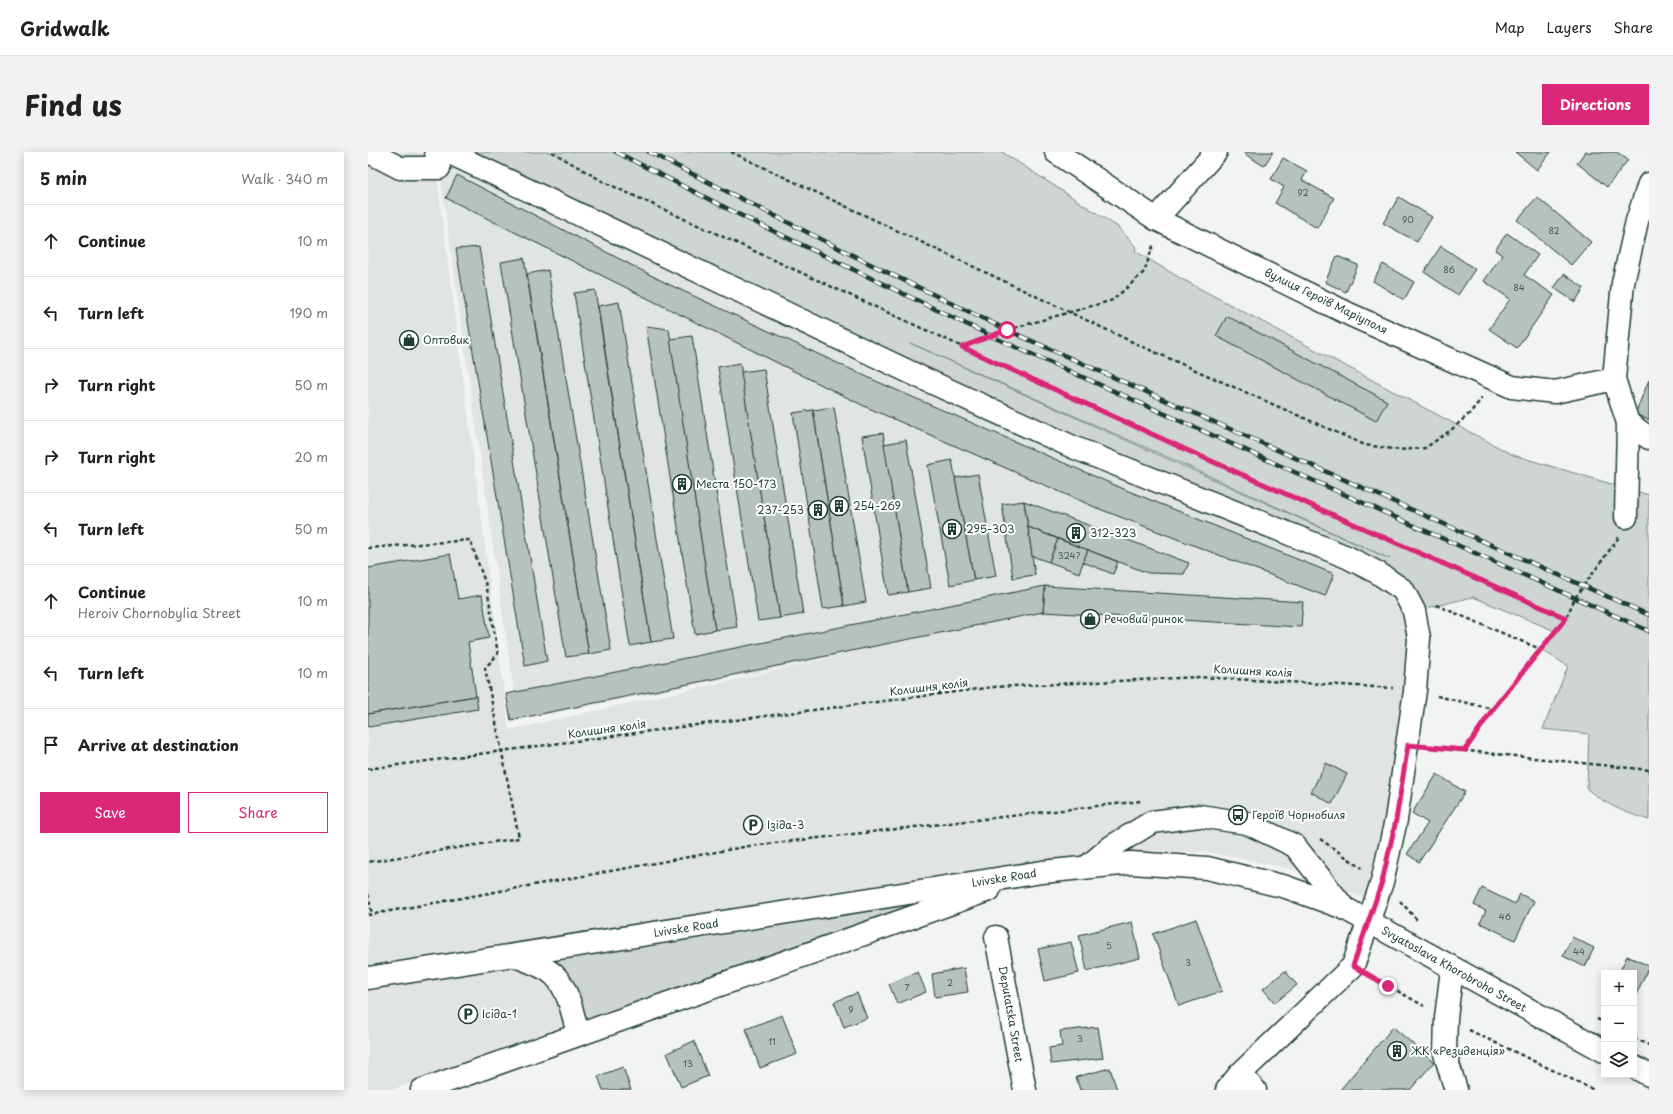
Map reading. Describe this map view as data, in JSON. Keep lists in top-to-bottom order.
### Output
{
  "streets": {
    "street": [
      "вулиця Героїв Маріуполя",
      "Lvivske Road",
      "Svyatoslava Khorobroho Street",
      "Deputatska Street"
    ],
    "path": ["Колишня колія"]
  },
  "crossings": [
    ["Lvivske Road", "Svyatoslava Khorobroho Street"]
  ],
  "places": {
    "shop": ["Оптовик", "Речовий ринок"],
    "building": [
      "Места 150-173",
      "254-269",
      "237-253",
      "295-303",
      "312-323",
      "ЖК «Резиденція»"
    ],
    "bus stop": ["Героїв Чорнобиля"],
    "parking": ["Ізіда-3", "Ісіда-1"]
  },
  "house_numbers": [
    "92",
    "90",
    "82",
    "86",
    "84",
    "324?",
    "46",
    "5",
    "44",
    "3",
    "2",
    "7",
    "9",
    "3",
    "11",
    "13"
  ],
  "page": {
    "header": "Gridwalk",
    "nav": ["Map", "Layers", "Share"],
    "title": "Find us",
    "buttons": [
      "Directions",
      ["Save", "Share"]
    ],
    "heading": ["5 min", "Walk · 340 m"],
    "list": [
      ["Continue", "10 m"],
      ["Turn left", "190 m"],
      ["Turn right", "50 m"],
      ["Turn right", "20 m"],
      ["Turn left", "50 m"],
      ["Continue", "Heroiv Chornobylia Street", "10 m"],
      ["Turn left", "10 m"],
      "Arrive at destination"
    ],
    "map_buttons": ["+", "−"]
  }
}
